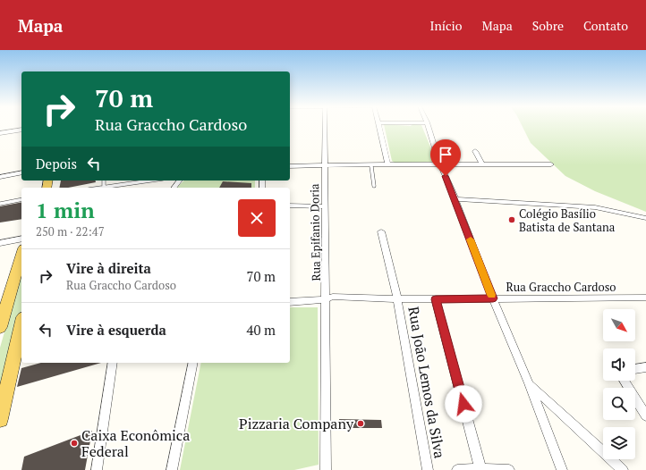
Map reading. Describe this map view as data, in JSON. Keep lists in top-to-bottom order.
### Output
{
  "streets": {
    "street": ["Rua Epifanio Doria", "Rua Graccho Cardoso", "Rua João Lemos da Silva"]
  },
  "crossings": [
    ["Rua Epifanio Doria", "Rua Graccho Cardoso"],
    ["Rua Graccho Cardoso", "Rua João Lemos da Silva"]
  ],
  "places": ["Colégio Basílio Batista de Santana", "Pizzaria Company", "Caixa Econômica Federal"],
  "north": "bottom right",
  "page": {
    "header": "Mapa",
    "nav": [
      "Início",
      "Mapa",
      "Sobre",
      "Contato"
    ],
    "turn": ["70 m", "Rua Graccho Cardoso"],
    "then": "Depois",
    "heading": ["1 min", "250 m · 22:47"],
    "list": [
      {
        "name": "Vire à direita",
        "note": "Rua Graccho Cardoso",
        "value": "70 m"
      },
      {
        "name": "Vire à esquerda",
        "value": "40 m"
      }
    ]
  }
}
